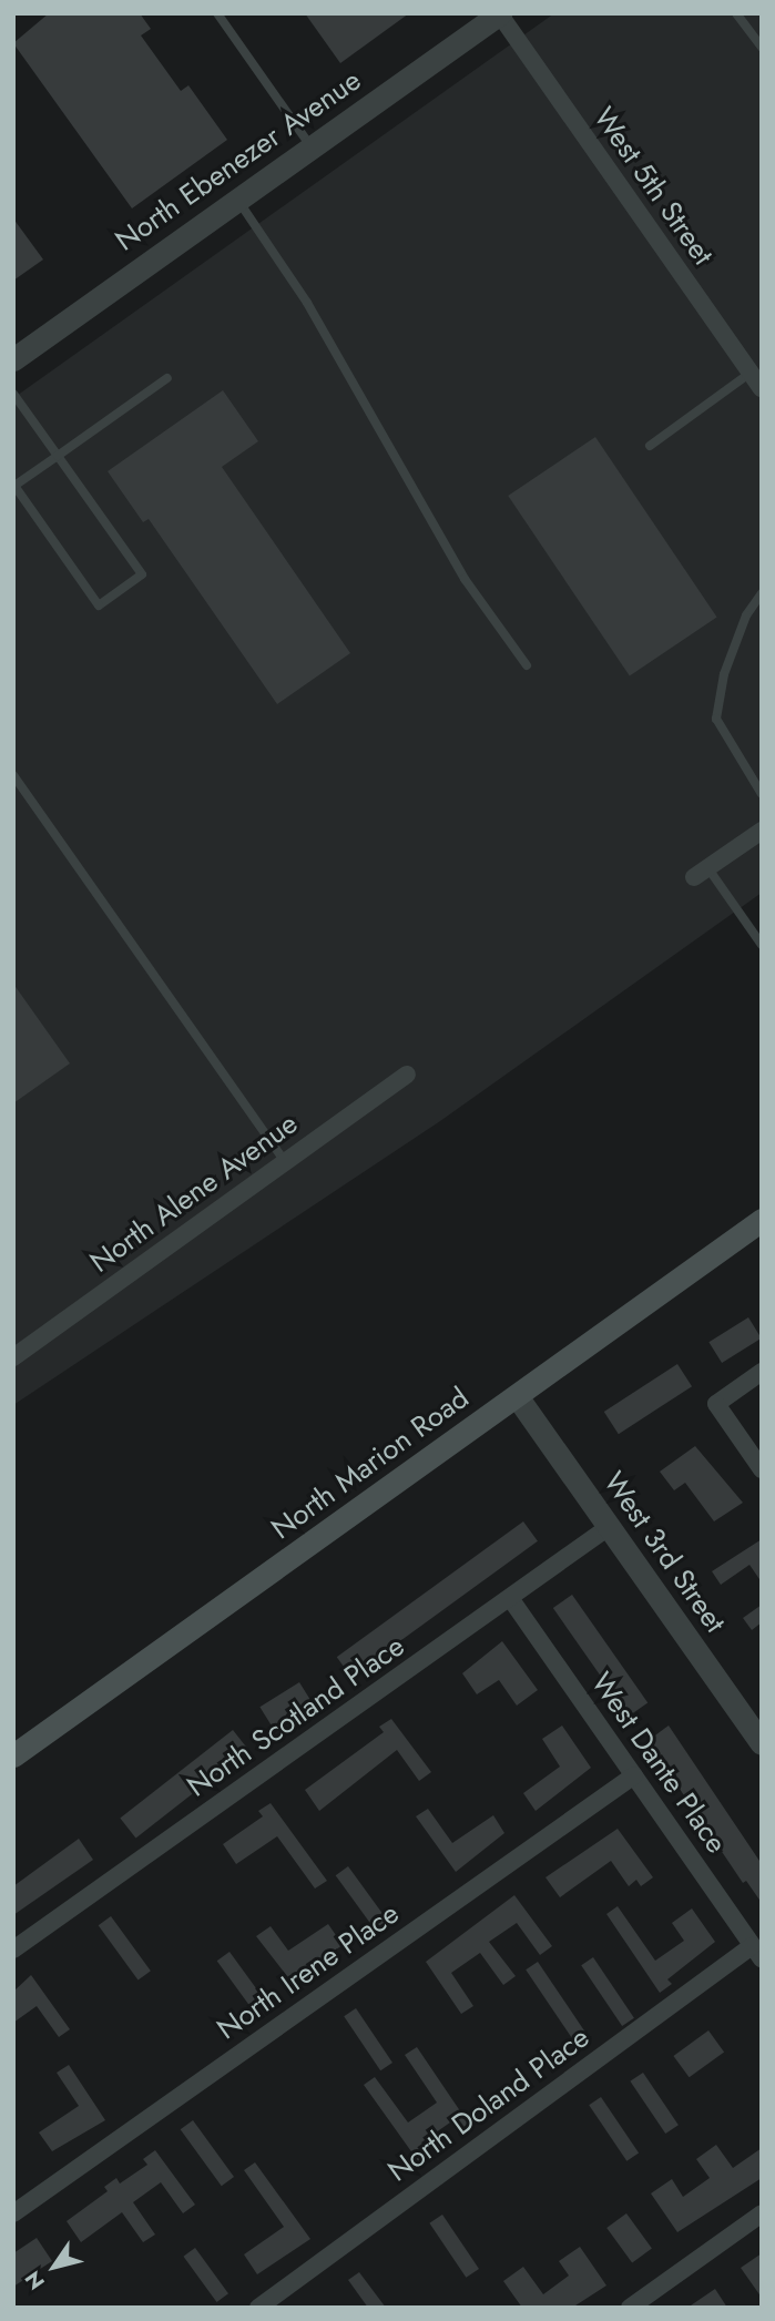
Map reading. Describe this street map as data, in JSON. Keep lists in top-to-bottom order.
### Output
{
  "streets": {
    "main road": ["North Marion Road"],
    "street": [
      "North Ebenezer Avenue",
      "West 5th Street",
      "North Alene Avenue",
      "West 3rd Street",
      "North Scotland Place",
      "West Dante Place",
      "North Irene Place",
      "North Doland Place"
    ]
  },
  "crossings": [
    ["North Ebenezer Avenue", "West 5th Street"],
    ["North Marion Road", "West 3rd Street"],
    ["West 3rd Street", "North Scotland Place"],
    ["North Scotland Place", "West Dante Place"],
    ["West Dante Place", "North Irene Place"],
    ["West Dante Place", "North Doland Place"]
  ],
  "north": "bottom left"
}
